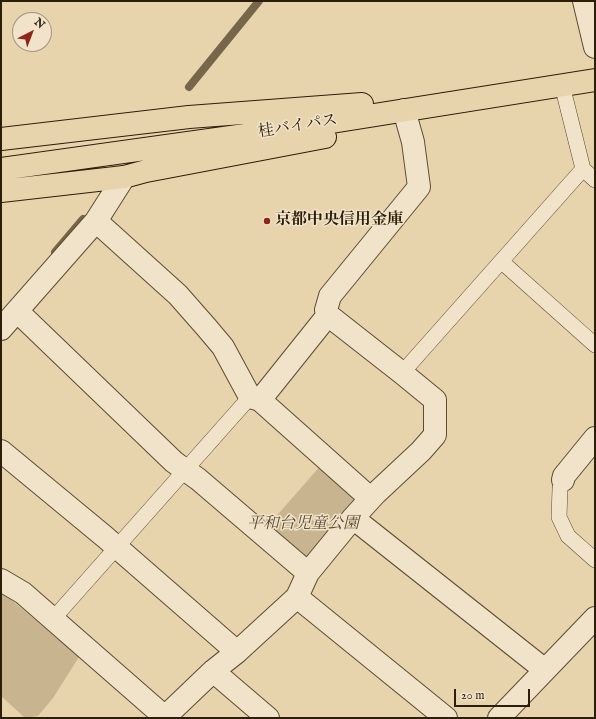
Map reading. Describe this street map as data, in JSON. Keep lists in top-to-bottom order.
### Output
{
  "streets": {
    "highway": ["桂バイパス"]
  },
  "parks": ["平和台児童公園"],
  "places": ["京都中央信用金庫"],
  "scale_bar": "20 m",
  "north": "top right"
}
